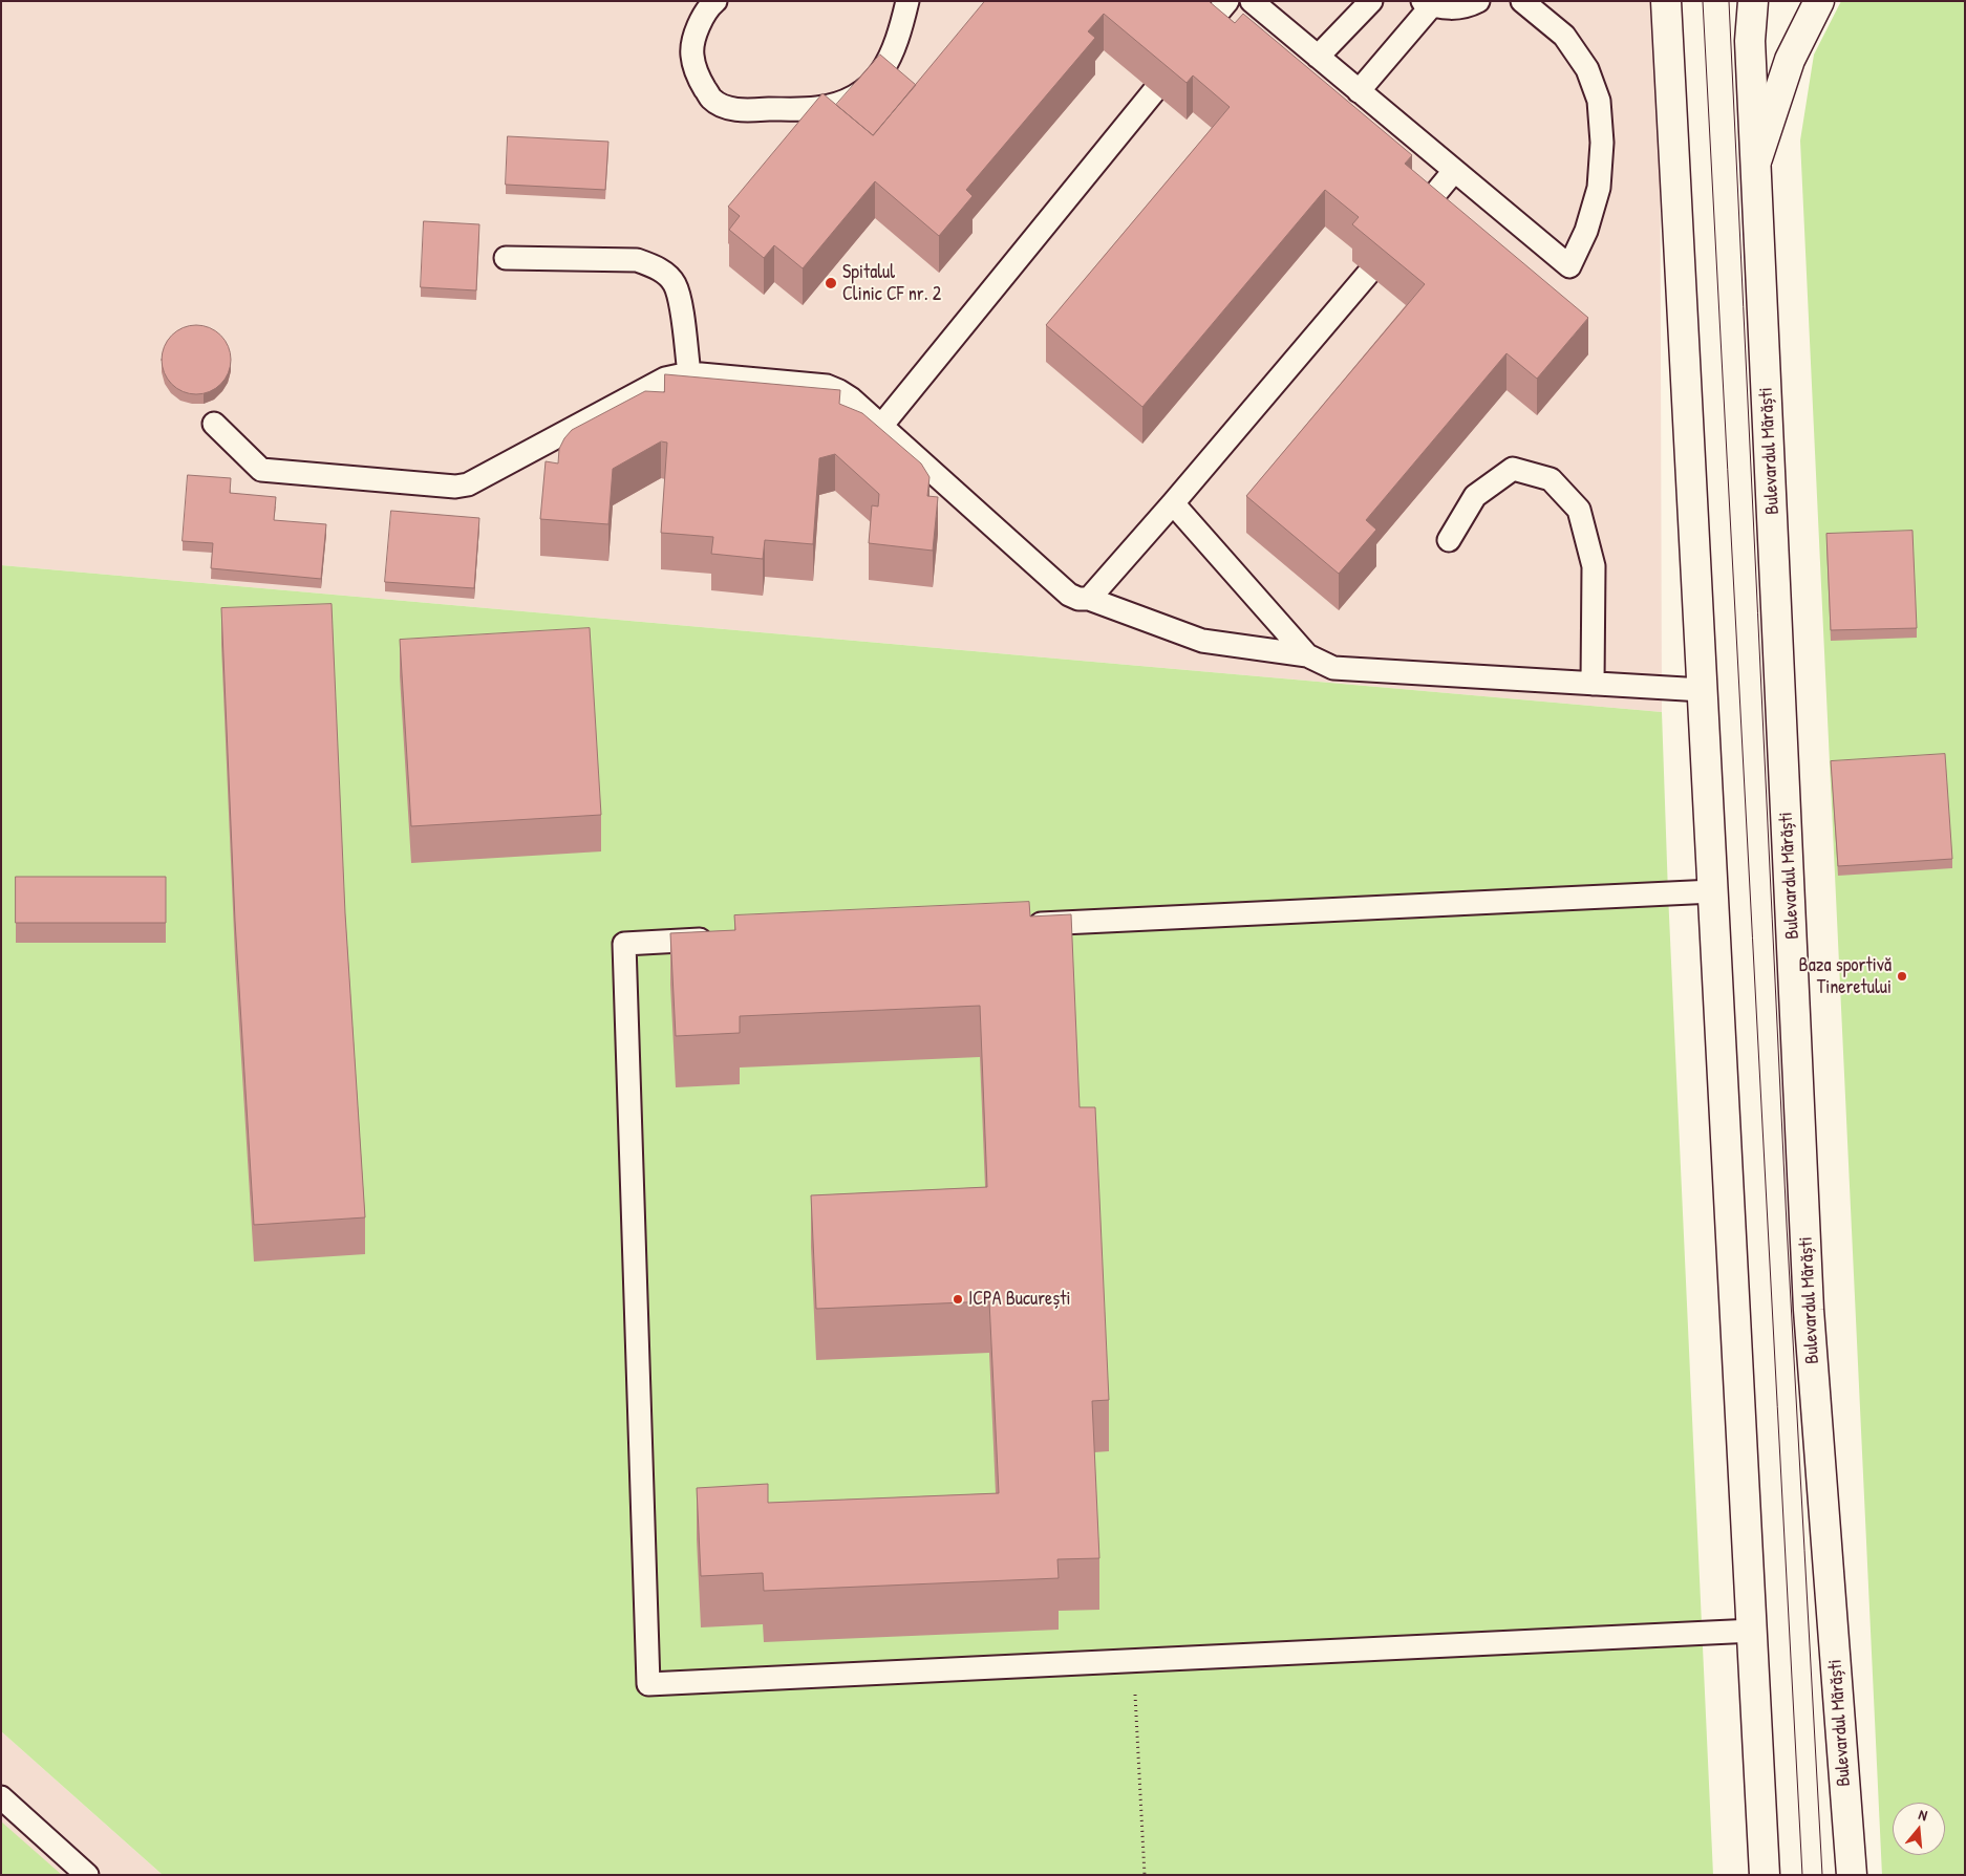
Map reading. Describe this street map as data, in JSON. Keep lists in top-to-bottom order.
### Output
{
  "streets": {
    "main road": ["Bulevardul Mărăști"]
  },
  "places": ["Spitalul Clinic CF nr. 2", "Baza sportivă Tineretului", "ICPA București"],
  "north": "top"
}
